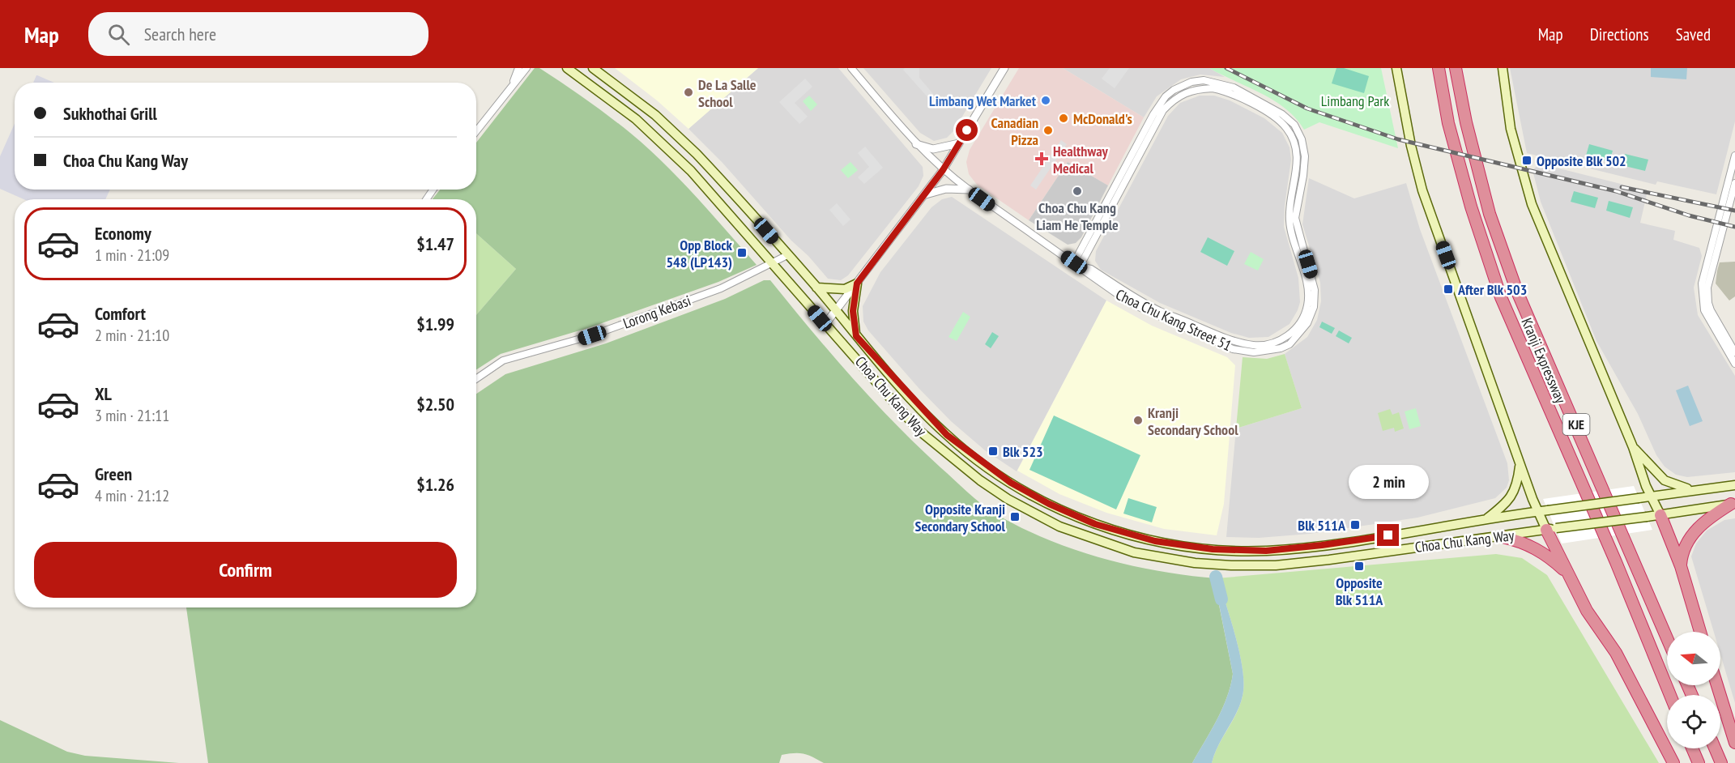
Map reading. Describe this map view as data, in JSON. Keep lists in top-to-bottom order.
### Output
{
  "streets": {
    "highway": ["Kranji Expressway", "KJE"],
    "main road": ["Choa Chu Kang Way"],
    "street": ["Lorong Kebasi", "Choa Chu Kang Street 51"]
  },
  "crossings": [
    ["Lorong Kebasi", "Choa Chu Kang Way"]
  ],
  "parks": ["Limbang Park"],
  "places": {
    "other": [
      "De La Salle School",
      "Limbang Wet Market",
      "McDonald's",
      "Canadian Pizza",
      "Choa Chu Kang Liam He Temple",
      "Kranji Secondary School"
    ],
    "health": ["Healthway Medical"],
    "transit": [
      "Opposite Blk 502",
      "Opp Block 548 (LP143)",
      "After Blk 503",
      "Blk 523",
      "Opposite Kranji Secondary School",
      "Blk 511A",
      "Opposite Blk 511A"
    ]
  },
  "north": "left",
  "page": {
    "header": "Map",
    "search": "Search here",
    "nav": ["Map", "Directions", "Saved"],
    "banner": ["Sukhothai Grill", "Choa Chu Kang Way"],
    "list": [
      {
        "name": "Economy",
        "note": "1 min · 21:09",
        "value": "$1.47"
      },
      {
        "name": "Comfort",
        "note": "2 min · 21:10",
        "value": "$1.99"
      },
      {
        "name": "XL",
        "note": "3 min · 21:11",
        "value": "$2.50"
      },
      {
        "name": "Green",
        "note": "4 min · 21:12",
        "value": "$1.26"
      }
    ],
    "bubble": "2 min",
    "buttons": "Confirm"
  }
}
